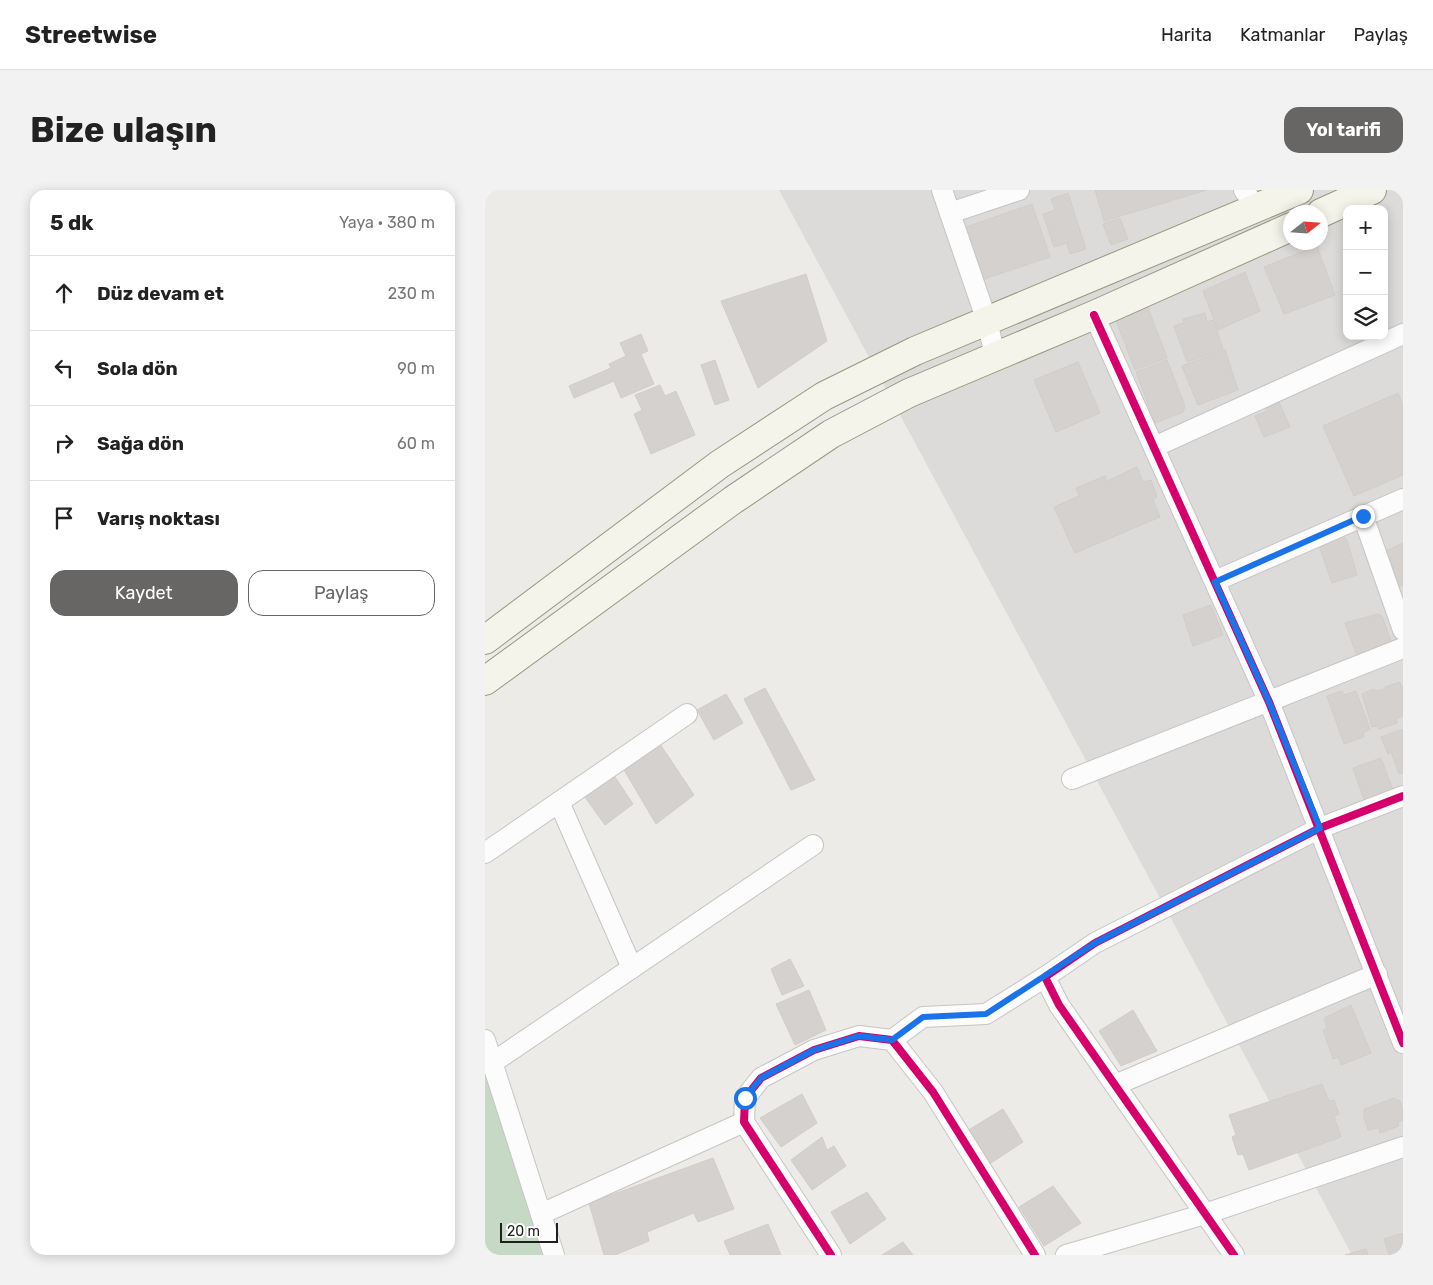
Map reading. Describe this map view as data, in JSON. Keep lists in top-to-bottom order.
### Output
{
  "scale_bar": "20 m",
  "north": "right",
  "page": {
    "header": "Streetwise",
    "nav": ["Harita", "Katmanlar", "Paylaş"],
    "buttons": [
      "Yol tarifi",
      ["Kaydet", "Paylaş"]
    ],
    "title": "Bize ulaşın",
    "heading": ["5 dk", "Yaya · 380 m"],
    "map_buttons": ["+", "−"],
    "list": [
      ["Düz devam et", "230 m"],
      ["Sola dön", "90 m"],
      ["Sağa dön", "60 m"],
      "Varış noktası"
    ],
    "scale": "20 m"
  }
}
